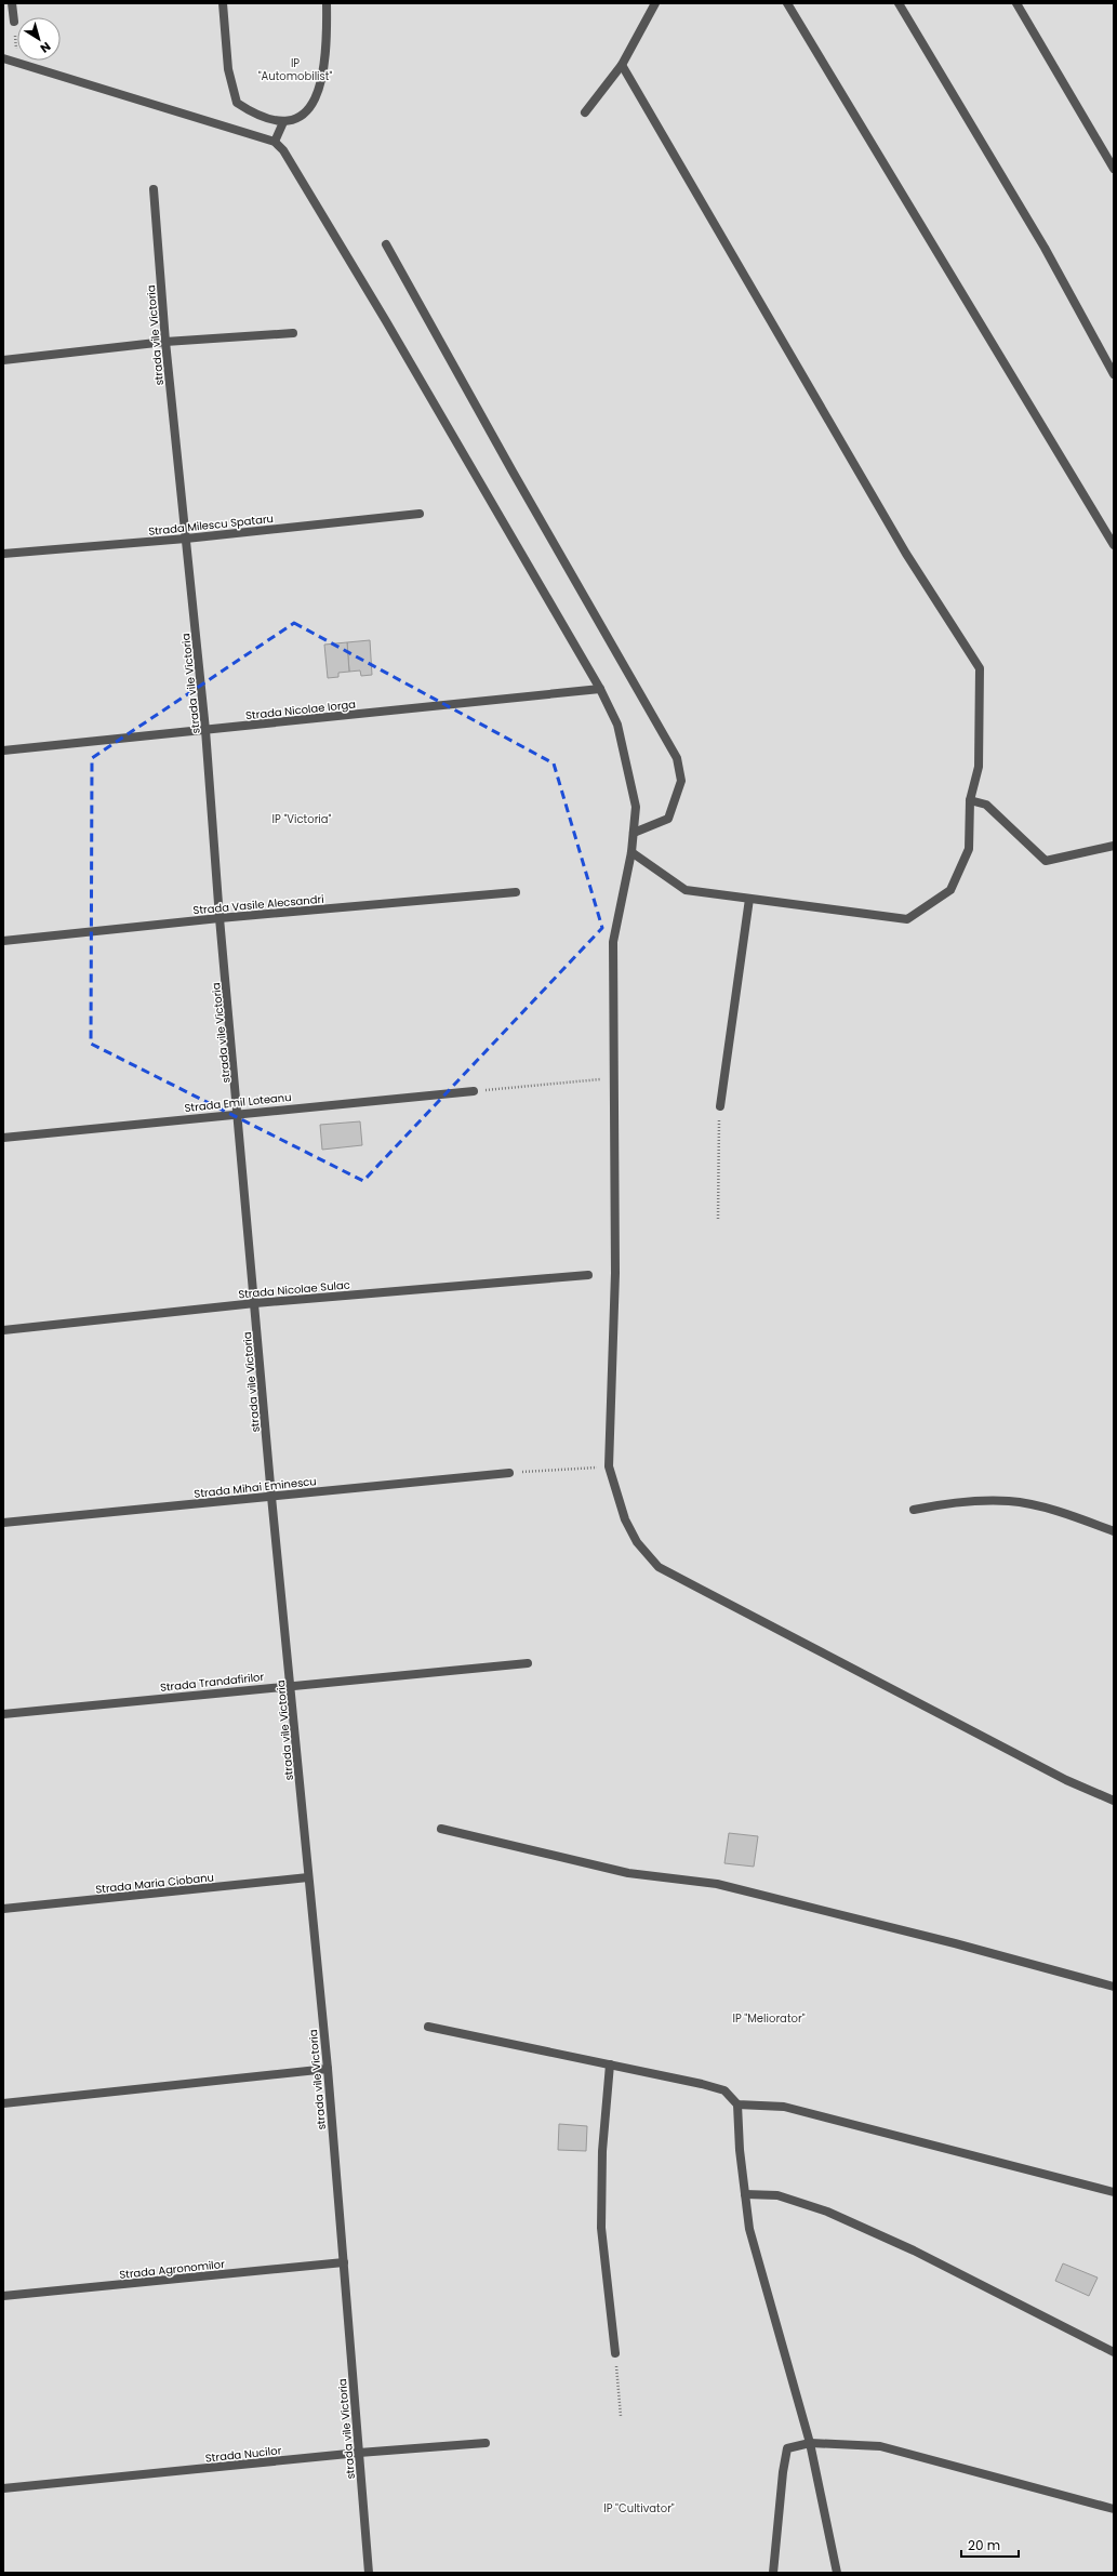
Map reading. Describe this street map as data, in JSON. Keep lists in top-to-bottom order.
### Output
{
  "streets": {
    "street": [
      "strada vile Victoria",
      "Strada Milescu Spataru",
      "Strada Nicolae Iorga",
      "Strada Vasile Alecsandri",
      "Strada Emil Loteanu",
      "Strada Nicolae Sulac",
      "Strada Mihai Eminescu",
      "Strada Trandafirilor",
      "Strada Maria Ciobanu",
      "Strada Agronomilor",
      "Strada Nucilor"
    ]
  },
  "crossings": [
    ["strada vile Victoria", "Strada Milescu Spataru"],
    ["strada vile Victoria", "Strada Nicolae Iorga"],
    ["strada vile Victoria", "Strada Vasile Alecsandri"],
    ["strada vile Victoria", "Strada Emil Loteanu"],
    ["strada vile Victoria", "Strada Nicolae Sulac"],
    ["strada vile Victoria", "Strada Mihai Eminescu"],
    ["strada vile Victoria", "Strada Trandafirilor"],
    ["strada vile Victoria", "Strada Maria Ciobanu"],
    ["strada vile Victoria", "Strada Agronomilor"],
    ["strada vile Victoria", "Strada Nucilor"]
  ],
  "parks": [
    "IP \"Automobilist\"",
    "IP \"Victoria\"",
    "IP \"Meliorator\"",
    "IP \"Cultivator\""
  ],
  "scale_bar": "20 m",
  "north": "bottom right"
}
